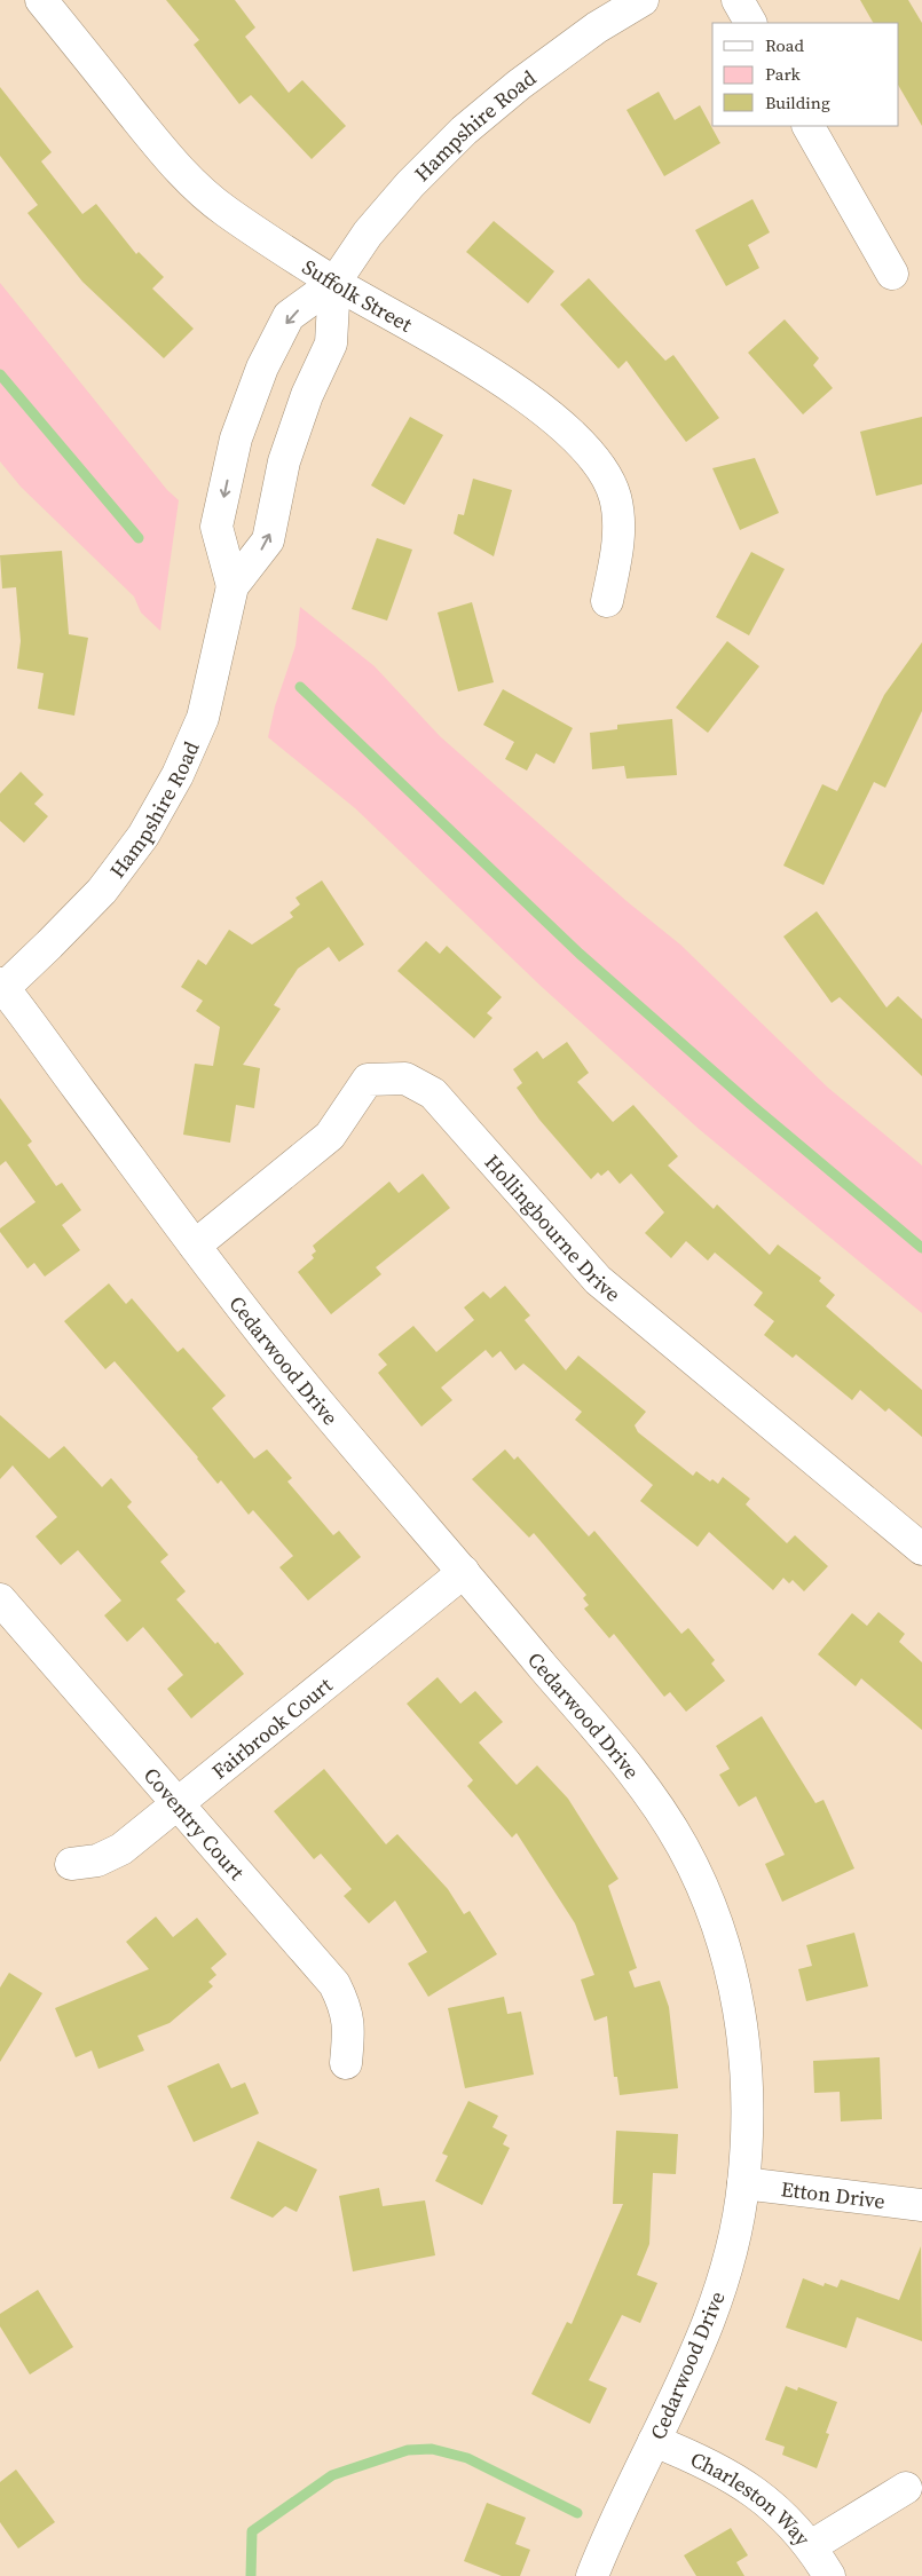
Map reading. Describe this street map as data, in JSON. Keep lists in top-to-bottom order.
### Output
{
  "streets": {
    "street": [
      "Hampshire Road",
      "Suffolk Street",
      "Hollingbourne Drive",
      "Cedarwood Drive",
      "Fairbrook Court",
      "Coventry Court",
      "Etton Drive",
      "Charleston Way"
    ]
  },
  "crossings": [
    ["Hampshire Road", "Suffolk Street"],
    ["Hampshire Road", "Cedarwood Drive"],
    ["Hollingbourne Drive", "Cedarwood Drive"],
    ["Cedarwood Drive", "Fairbrook Court"],
    ["Cedarwood Drive", "Etton Drive"],
    ["Cedarwood Drive", "Charleston Way"],
    ["Fairbrook Court", "Coventry Court"]
  ],
  "legend": ["Road", "Park", "Building"]
}
